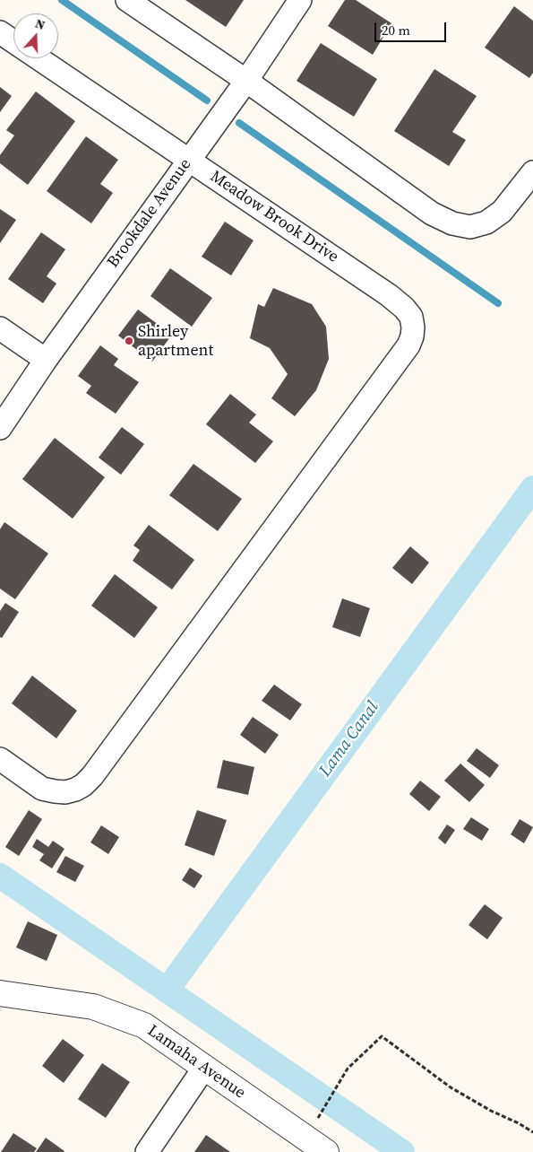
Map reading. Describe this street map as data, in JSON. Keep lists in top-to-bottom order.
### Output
{
  "streets": {
    "street": ["Brookdale Avenue", "Meadow Brook Drive", "Lamaha Avenue"]
  },
  "crossings": [
    ["Brookdale Avenue", "Meadow Brook Drive"]
  ],
  "water": ["Lama Canal"],
  "places": ["Shirley apartment"],
  "scale_bar": "20 m",
  "north": "top"
}
